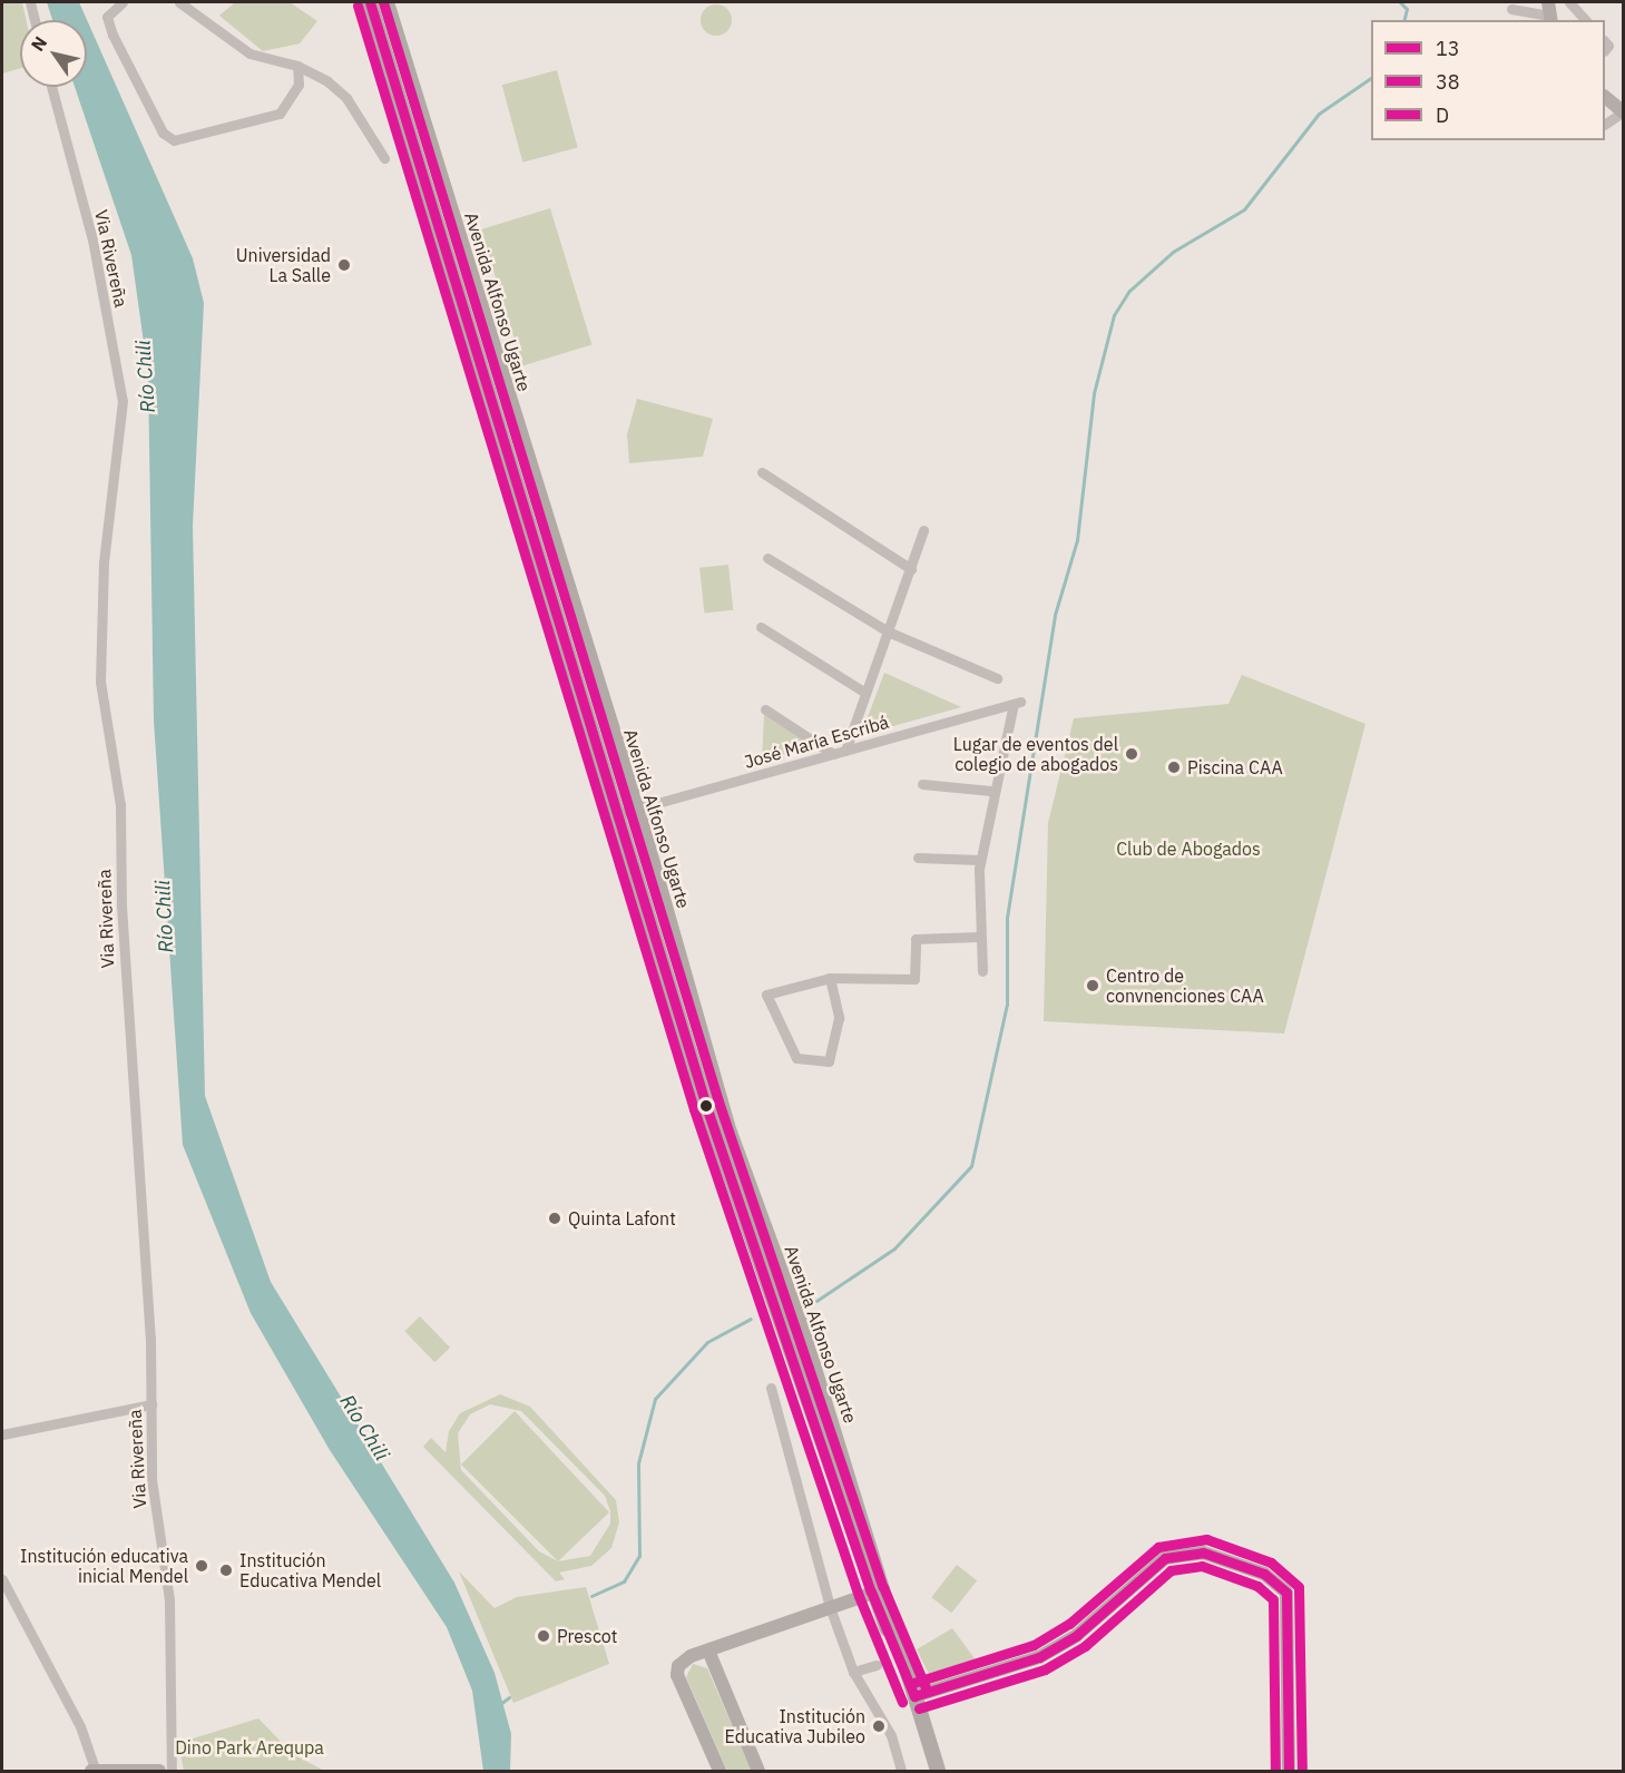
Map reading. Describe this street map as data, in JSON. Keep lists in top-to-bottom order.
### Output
{
  "streets": {
    "main road": ["Avenida Alfonso Ugarte"],
    "street": ["Via Rivereña", "José María Escribá"]
  },
  "crossings": [
    ["Avenida Alfonso Ugarte", "José María Escribá"]
  ],
  "water": ["Río Chili"],
  "parks": ["Club de Abogados", "Dino Park Arequpa"],
  "places": [
    "Universidad La Salle",
    "Lugar de eventos del colegio de abogados",
    "Piscina CAA",
    "Centro de convnenciones CAA",
    "Quinta Lafont",
    "Institución educativa inicial Mendel",
    "Institución Educativa Mendel",
    "Prescot",
    "Institución Educativa Jubileo"
  ],
  "lines": ["transit line 13", "transit line D", "transit line 38"],
  "legend": ["13", "38", "D"],
  "north": "top left"
}
